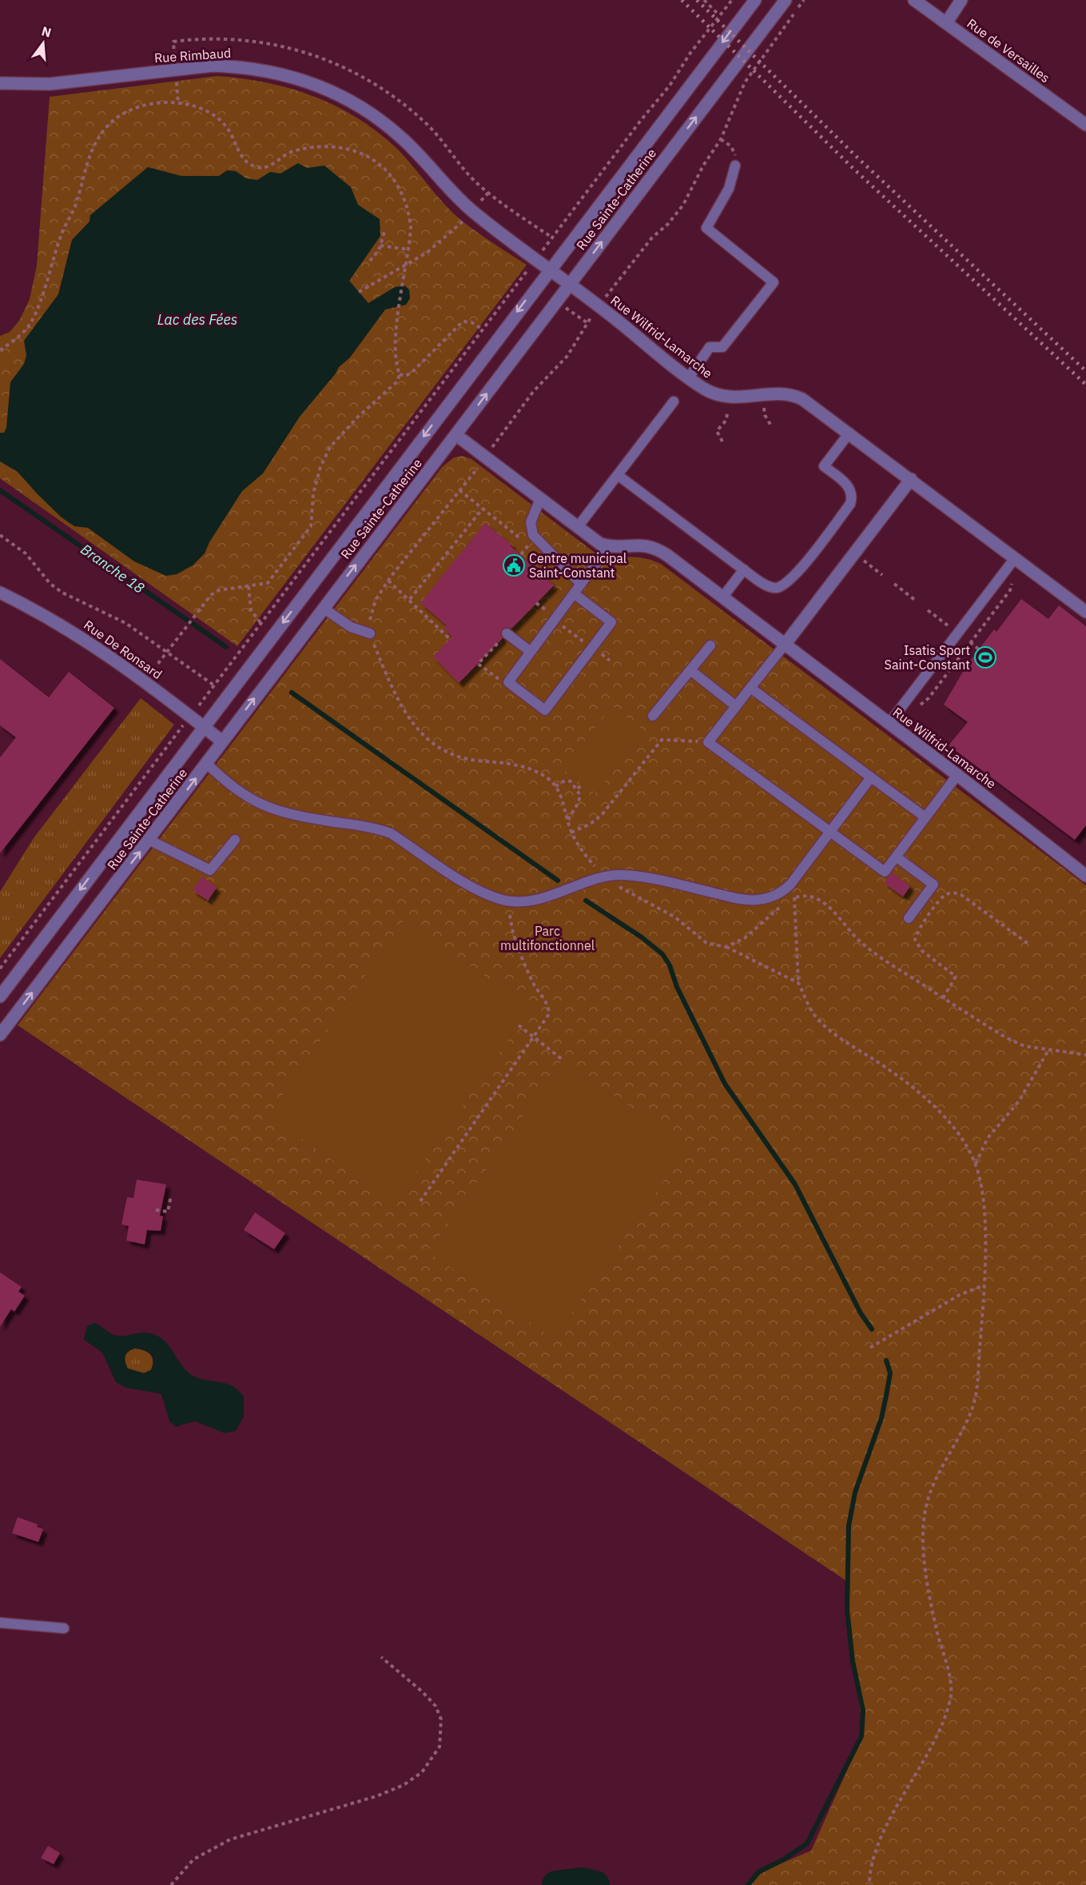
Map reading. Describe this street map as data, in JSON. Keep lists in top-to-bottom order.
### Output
{
  "streets": {
    "street": [
      "Rue de Versailles",
      "Rue Rimbaud",
      "Rue Sainte-Catherine",
      "Rue Wilfrid-Lamarche",
      "Rue De Ronsard"
    ]
  },
  "crossings": [
    ["Rue Rimbaud", "Rue Sainte-Catherine"],
    ["Rue Rimbaud", "Rue Wilfrid-Lamarche"],
    ["Rue Sainte-Catherine", "Rue Wilfrid-Lamarche"],
    ["Rue Sainte-Catherine", "Rue De Ronsard"]
  ],
  "water": ["Lac des Fées", "Branche 18"],
  "parks": ["Parc multifonctionnel"],
  "places": {
    "public building": ["Centre municipal Saint-Constant"],
    "sports": ["Isatis Sport Saint-Constant"]
  },
  "north": "top"
}
